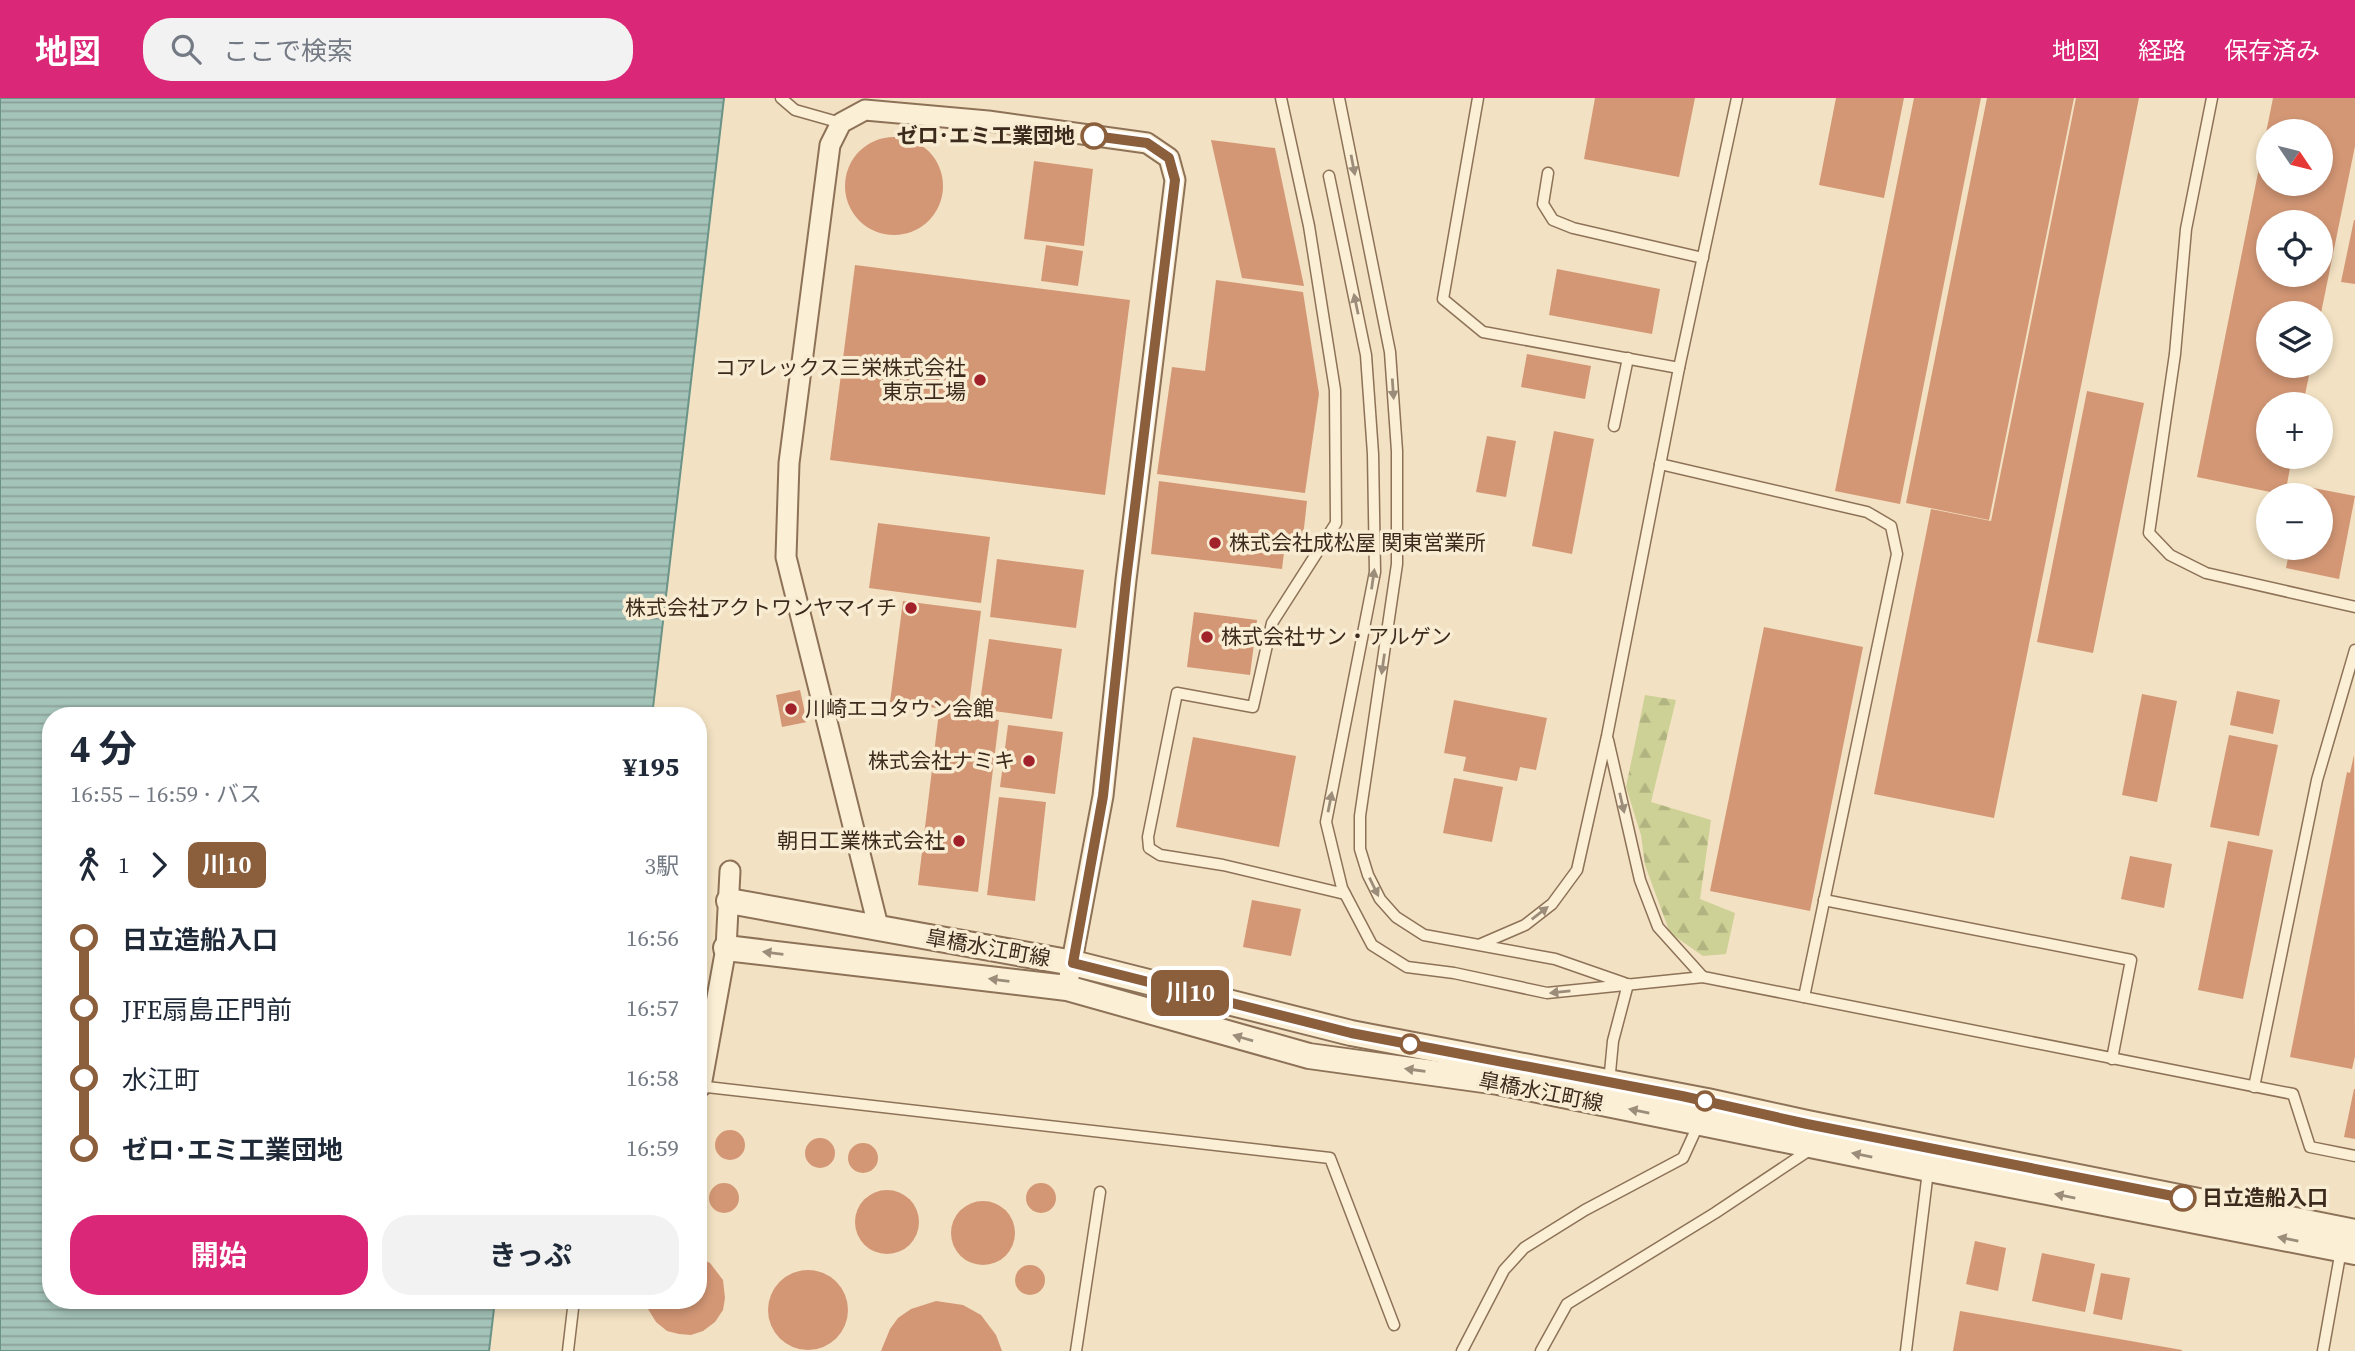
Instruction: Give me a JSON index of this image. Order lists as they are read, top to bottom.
{
  "streets": {
    "street": ["皐橋水江町線"]
  },
  "places": [
    "ゼロ･エミ工業団地",
    "コアレックス三栄株式会社 東京工場",
    "株式会社成松屋 関東営業所",
    "株式会社アクトワンヤマイチ",
    "株式会社サン・アルゲン",
    "川崎エコタウン会館",
    "株式会社ナミキ",
    "朝日工業株式会社",
    "日立造船入口"
  ],
  "lines": ["bus line 川10"],
  "north": "bottom right",
  "page": {
    "header": "地図",
    "search": "ここで検索",
    "nav": ["地図", "経路", "保存済み"],
    "on_map": "川10",
    "map_buttons": ["+", "−"],
    "heading": ["4 分", "16:55 – 16:59 · バス", "¥195"],
    "legs": ["1", "川10", "3駅"],
    "list": [
      {
        "name": "日立造船入口",
        "value": "16:56"
      },
      {
        "name": "JFE扇島正門前",
        "value": "16:57"
      },
      {
        "name": "水江町",
        "value": "16:58"
      },
      {
        "name": "ゼロ･エミ工業団地",
        "value": "16:59"
      }
    ],
    "buttons": ["開始", "きっぷ"]
  }
}
